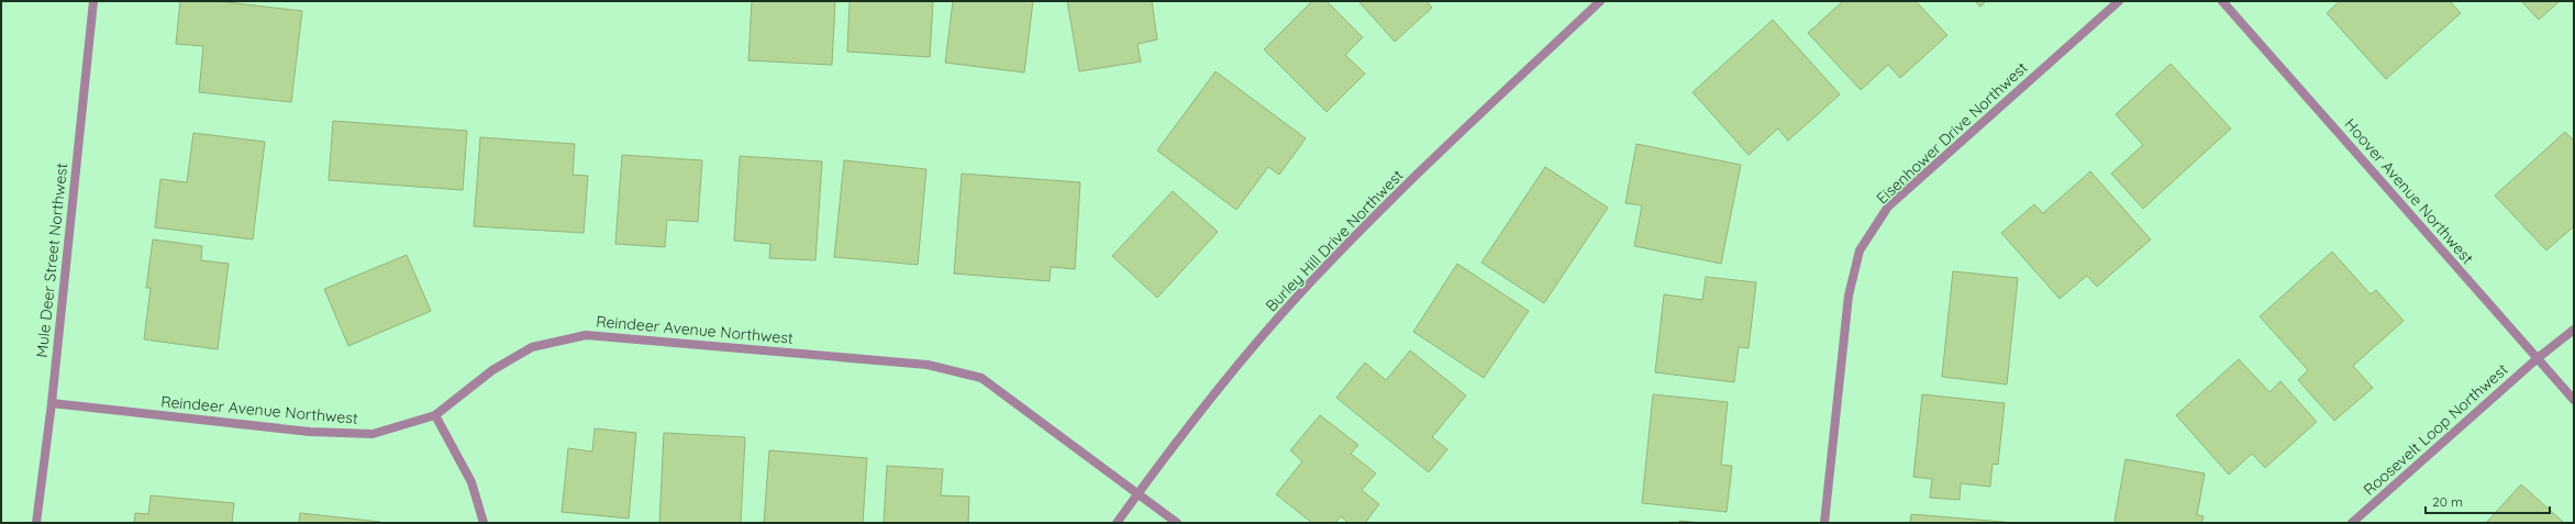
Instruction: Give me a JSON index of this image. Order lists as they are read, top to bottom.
{
  "streets": {
    "street": [
      "Eisenhower Drive Northwest",
      "Hoover Avenue Northwest",
      "Burley Hill Drive Northwest",
      "Mule Deer Street Northwest",
      "Reindeer Avenue Northwest",
      "Roosevelt Loop Northwest"
    ]
  },
  "crossings": [
    ["Hoover Avenue Northwest", "Roosevelt Loop Northwest"],
    ["Burley Hill Drive Northwest", "Reindeer Avenue Northwest"],
    ["Mule Deer Street Northwest", "Reindeer Avenue Northwest"]
  ],
  "scale_bar": "20 m"
}
